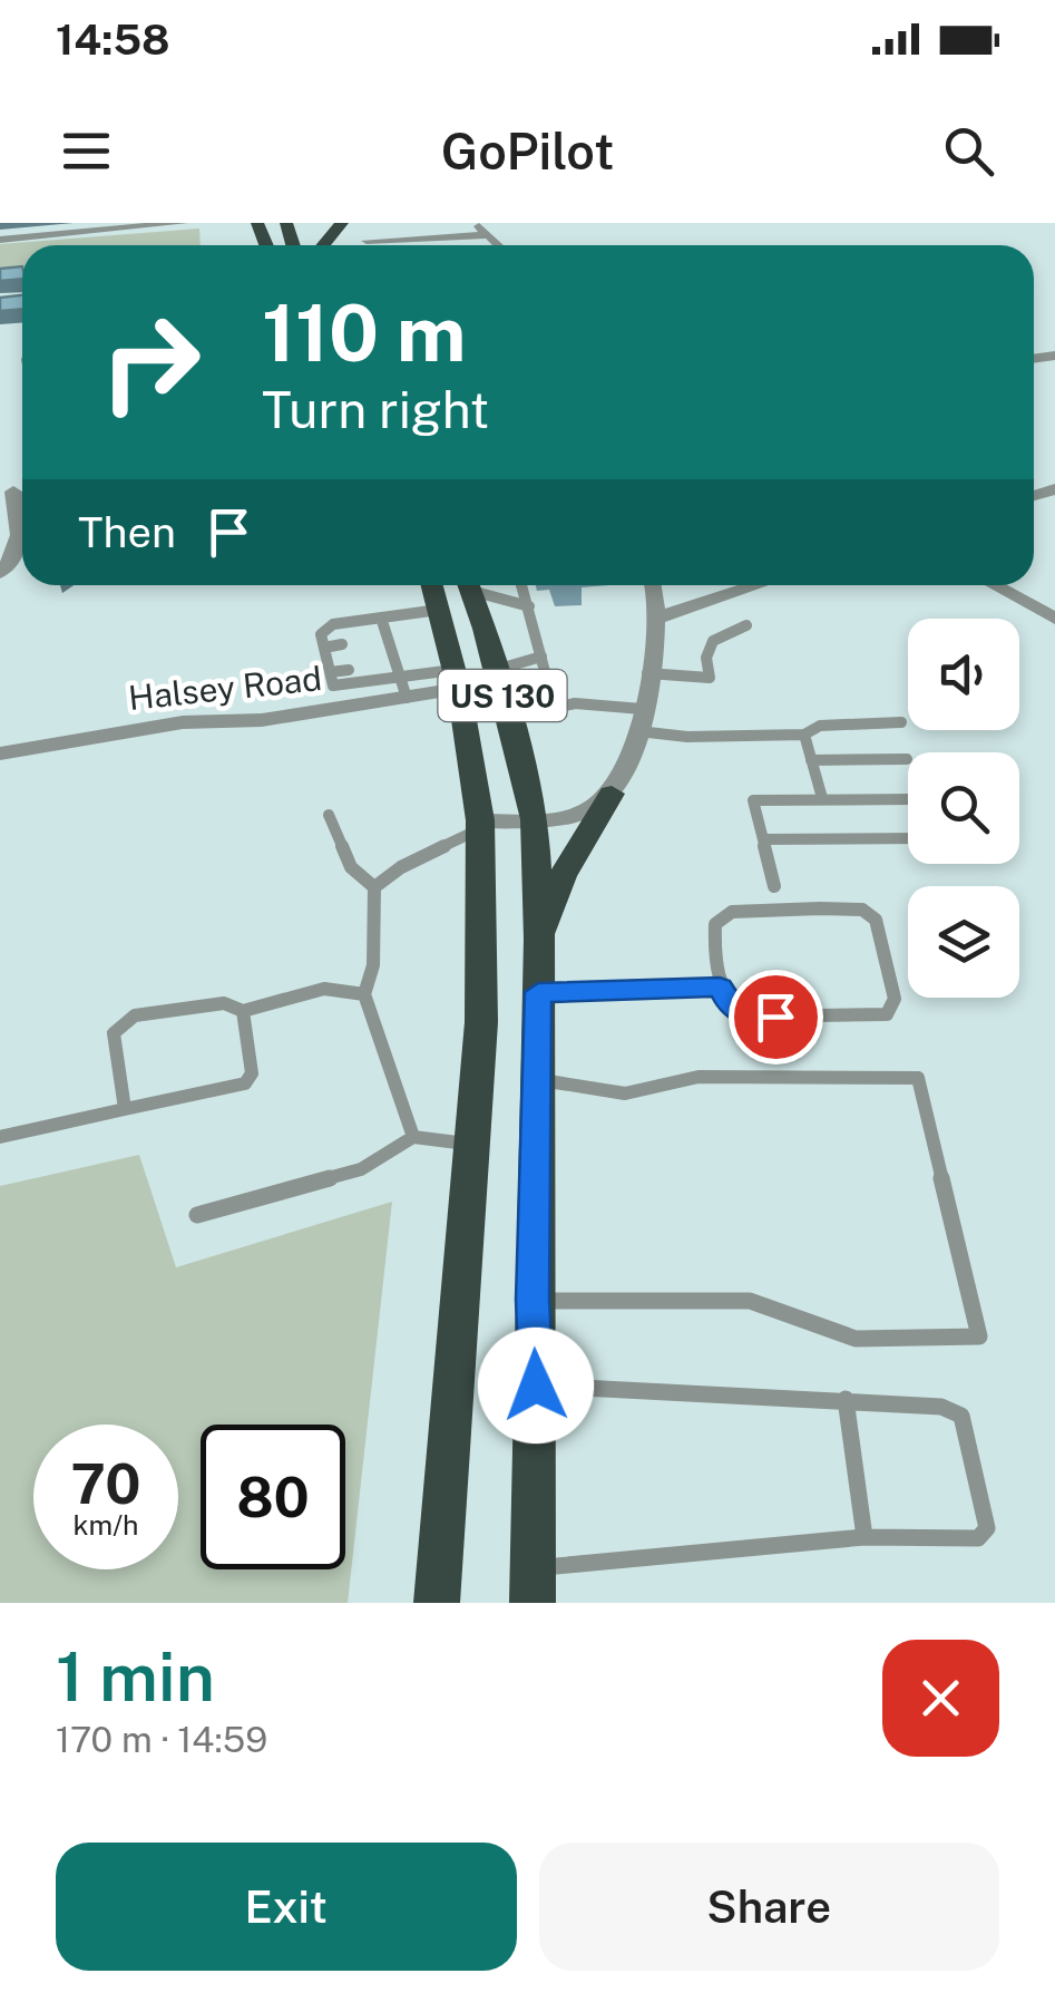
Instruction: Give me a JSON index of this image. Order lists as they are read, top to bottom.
{
  "streets": {
    "highway": ["US 130"],
    "street": ["Halsey Road"]
  },
  "crossings": [
    ["Halsey Road", "US 130"]
  ],
  "page": {
    "status": "14:58",
    "header": "GoPilot",
    "turn": ["110 m", "Turn right"],
    "then": "Then",
    "speed": "70 km/h",
    "limit": "80",
    "heading": ["1 min", "170 m · 14:59"],
    "buttons": ["Exit", "Share"]
  }
}
